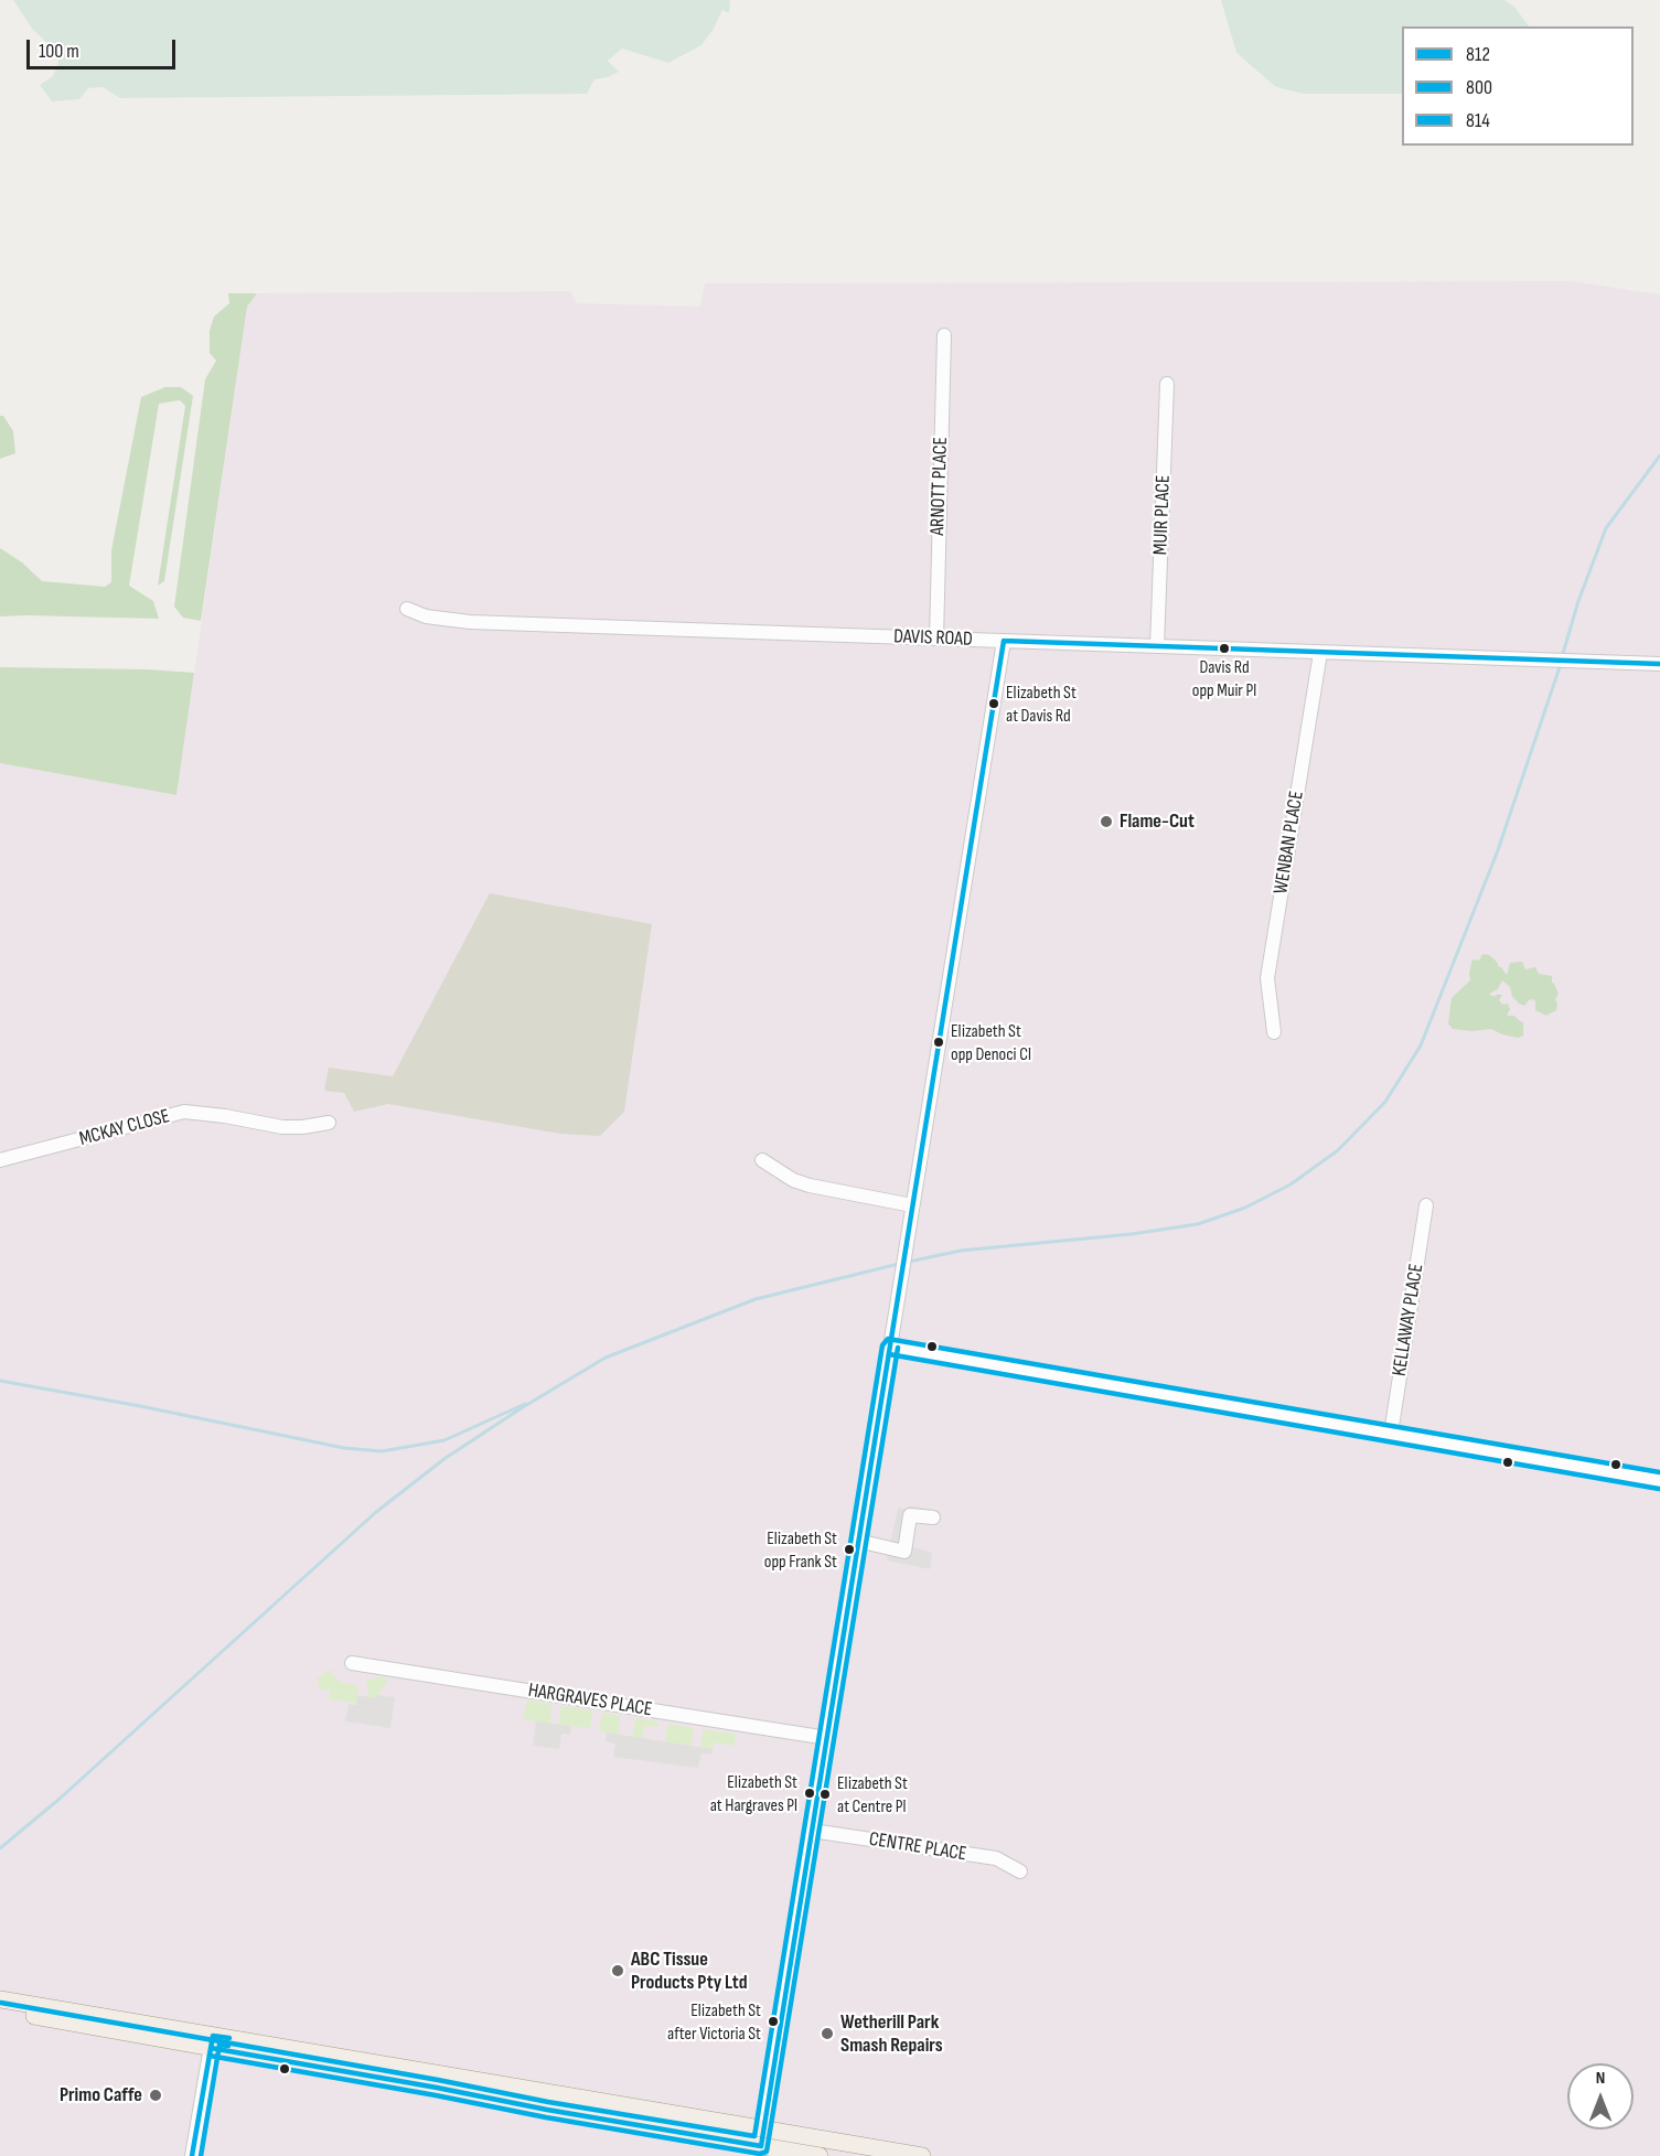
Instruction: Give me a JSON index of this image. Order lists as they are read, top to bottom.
{
  "streets": {
    "street": [
      "ARNOTT PLACE",
      "MUIR PLACE",
      "DAVIS ROAD",
      "WENBAN PLACE",
      "MCKAY CLOSE",
      "KELLAWAY PLACE",
      "HARGRAVES PLACE",
      "CENTRE PLACE"
    ]
  },
  "crossings": [
    ["ARNOTT PLACE", "DAVIS ROAD"],
    ["MUIR PLACE", "DAVIS ROAD"],
    ["DAVIS ROAD", "WENBAN PLACE"]
  ],
  "places": [
    "Davis Rd opp Muir Pl",
    "Elizabeth St at Davis Rd",
    "Flame-Cut",
    "Elizabeth St opp Denoci Cl",
    "Elizabeth St opp Frank St",
    "Elizabeth St at Hargraves Pl",
    "Elizabeth St at Centre Pl",
    "ABC Tissue Products Pty Ltd",
    "Elizabeth St after Victoria St",
    "Wetherill Park Smash Repairs",
    "Primo Caffe"
  ],
  "lines": ["transit line 812", "transit line 814", "transit line 800"],
  "legend": ["812", "800", "814"],
  "scale_bar": "100 m",
  "north": "top"
}
